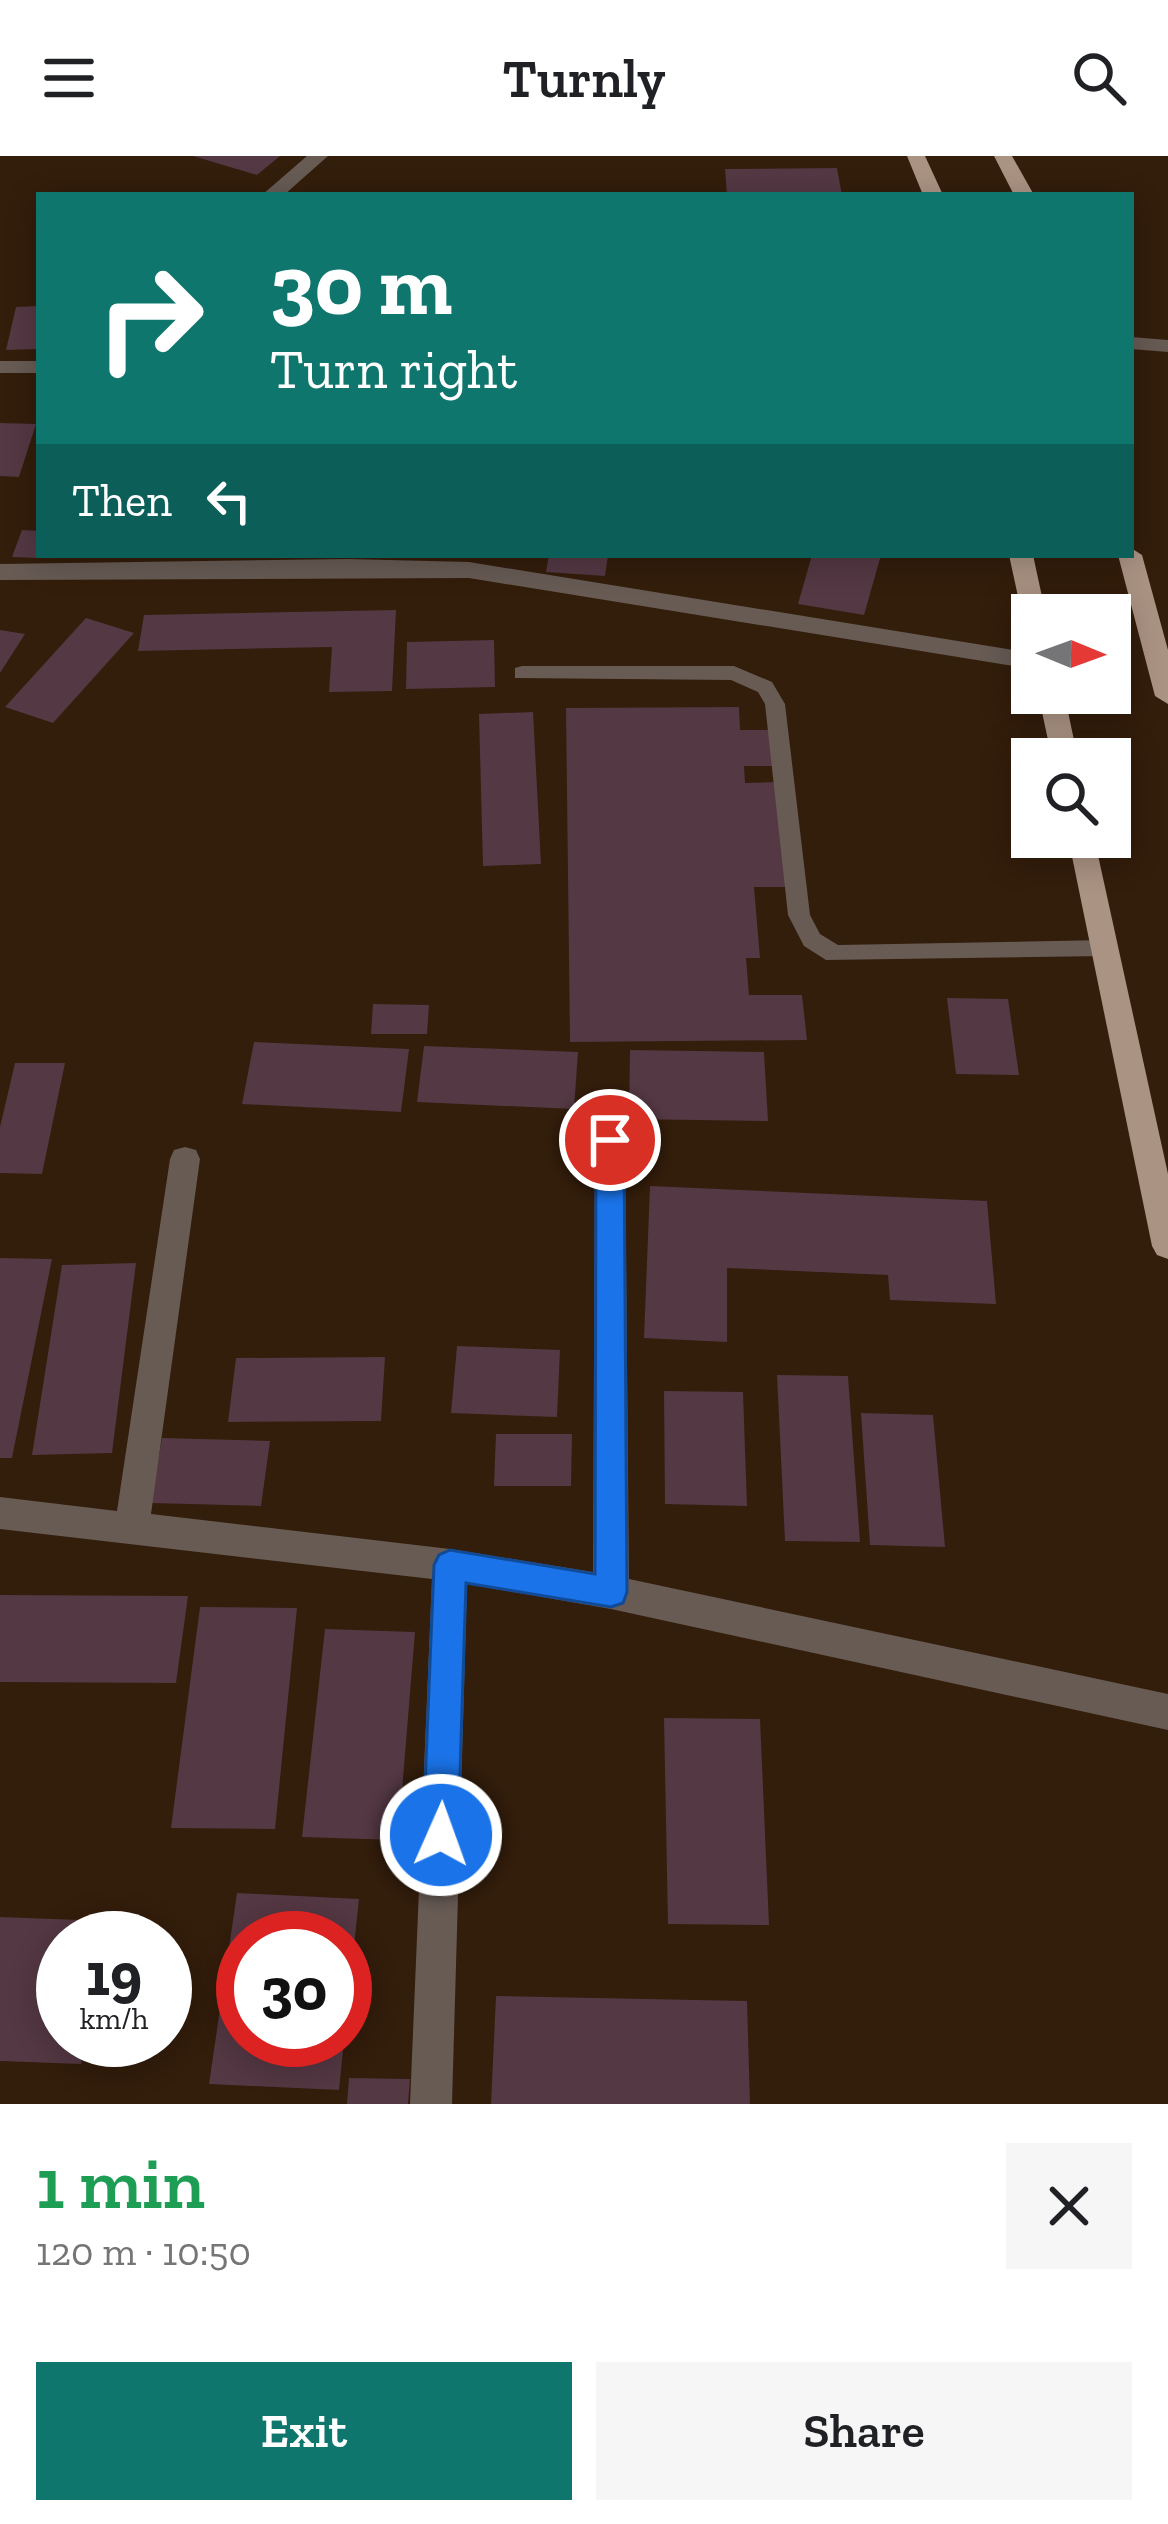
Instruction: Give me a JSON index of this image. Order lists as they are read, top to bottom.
{
  "north": "right",
  "page": {
    "header": "Turnly",
    "turn": ["30 m", "Turn right"],
    "then": "Then",
    "speed": "19 km/h",
    "limit": "30",
    "heading": ["1 min", "120 m · 10:50"],
    "buttons": ["Exit", "Share"]
  }
}
